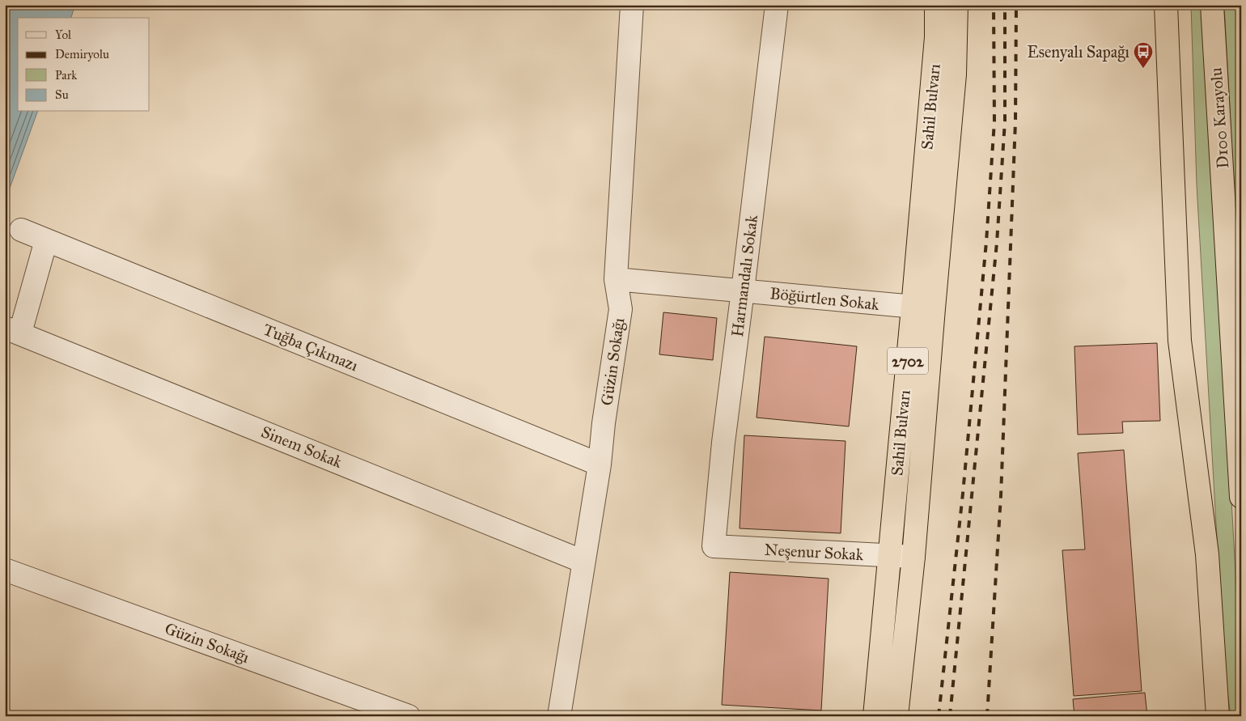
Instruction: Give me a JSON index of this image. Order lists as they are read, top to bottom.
{
  "streets": {
    "highway": ["Sahil Bulvarı", "D100 Karayolu", "2702"],
    "street": [
      "Harmandalı Sokak",
      "Böğürtlen Sokak",
      "Tuğba Çıkmazı",
      "Güzin Sokağı",
      "Sinem Sokak",
      "Neşenur Sokak"
    ]
  },
  "crossings": [
    ["Sahil Bulvarı", "Böğürtlen Sokak"],
    ["Sahil Bulvarı", "Neşenur Sokak"],
    ["Harmandalı Sokak", "Böğürtlen Sokak"],
    ["Harmandalı Sokak", "Neşenur Sokak"],
    ["Böğürtlen Sokak", "Güzin Sokağı"],
    ["Tuğba Çıkmazı", "Güzin Sokağı"],
    ["Güzin Sokağı", "Sinem Sokak"]
  ],
  "places": {
    "bus stop": ["Esenyalı Sapağı"]
  },
  "legend": [
    "Yol",
    "Demiryolu",
    "Park",
    "Su"
  ]
}
